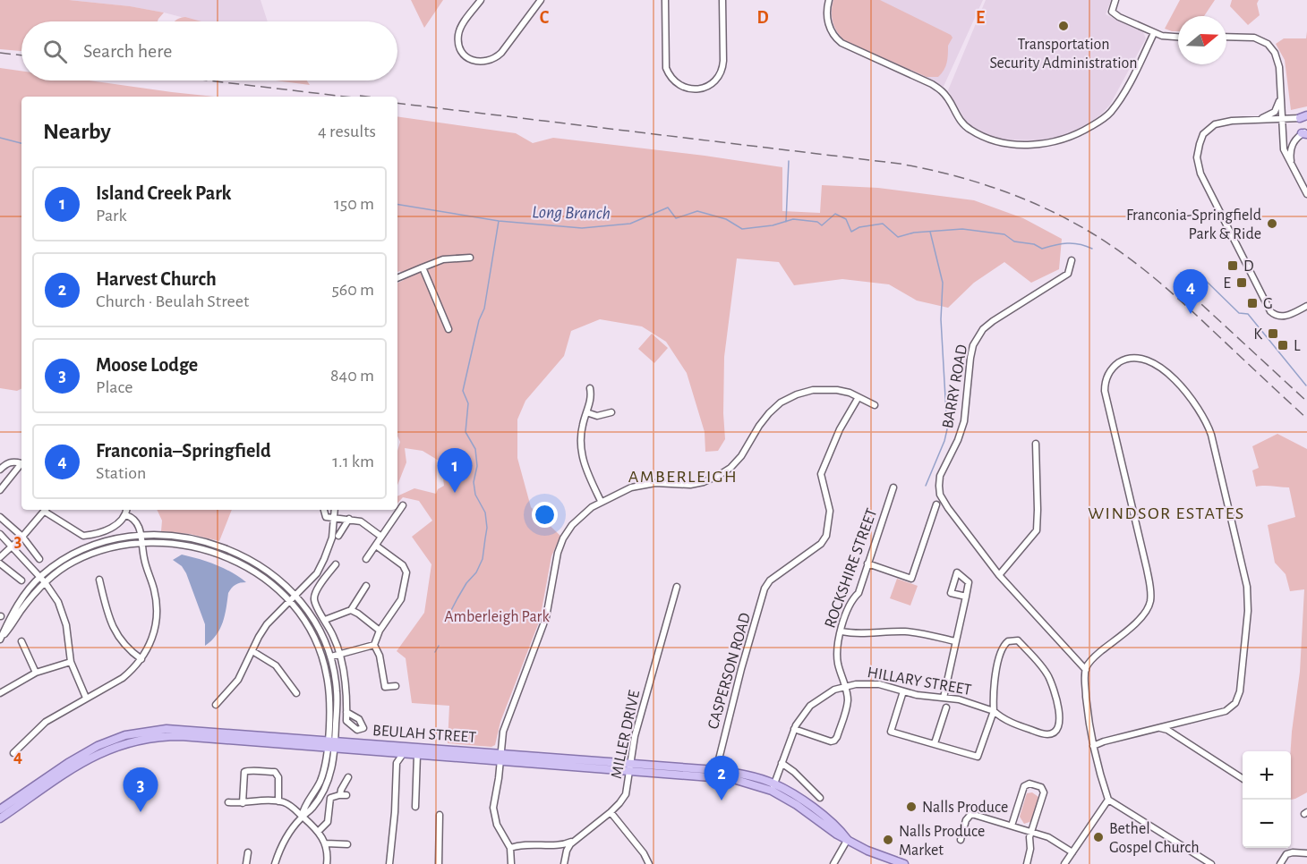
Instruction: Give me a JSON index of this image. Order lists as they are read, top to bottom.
{
  "streets": {
    "main road": ["BEULAH STREET"],
    "street": [
      "BARRY ROAD",
      "ROCKSHIRE STREET",
      "CASPERSON ROAD",
      "HILLARY STREET",
      "MILLER DRIVE"
    ]
  },
  "crossings": [
    ["ROCKSHIRE STREET", "HILLARY STREET"],
    ["CASPERSON ROAD", "BEULAH STREET"],
    ["HILLARY STREET", "BEULAH STREET"],
    ["BEULAH STREET", "MILLER DRIVE"]
  ],
  "districts": ["AMBERLEIGH", "WINDSOR ESTATES"],
  "water": ["Long Branch"],
  "parks": ["Amberleigh Park"],
  "places": {
    "other": [
      "Transportation Security Administration",
      "Franconia-Springfield Park & Ride",
      "Nalls Produce",
      "Bethel Gospel Church",
      "Nalls Produce Market"
    ],
    "transit": [
      "D",
      "E",
      "G",
      "K",
      "L"
    ]
  },
  "north": "right",
  "page": {
    "search": "Search here",
    "heading": ["Nearby", "4 results"],
    "list": [
      {
        "mark": "1",
        "name": "Island Creek Park",
        "note": "Park",
        "value": "150 m"
      },
      {
        "mark": "2",
        "name": "Harvest Church",
        "note": "Church · Beulah Street",
        "value": "560 m"
      },
      {
        "mark": "3",
        "name": "Moose Lodge",
        "note": "Place",
        "value": "840 m"
      },
      {
        "mark": "4",
        "name": "Franconia–Springfield",
        "note": "Station",
        "value": "1.1 km"
      }
    ],
    "pins": [
      "4",
      "1",
      "2",
      "3"
    ],
    "map_buttons": ["+", "−"]
  },
  "grid": {
    "columns": ["C", "D", "E"],
    "rows": ["3", "4"]
  }
}
